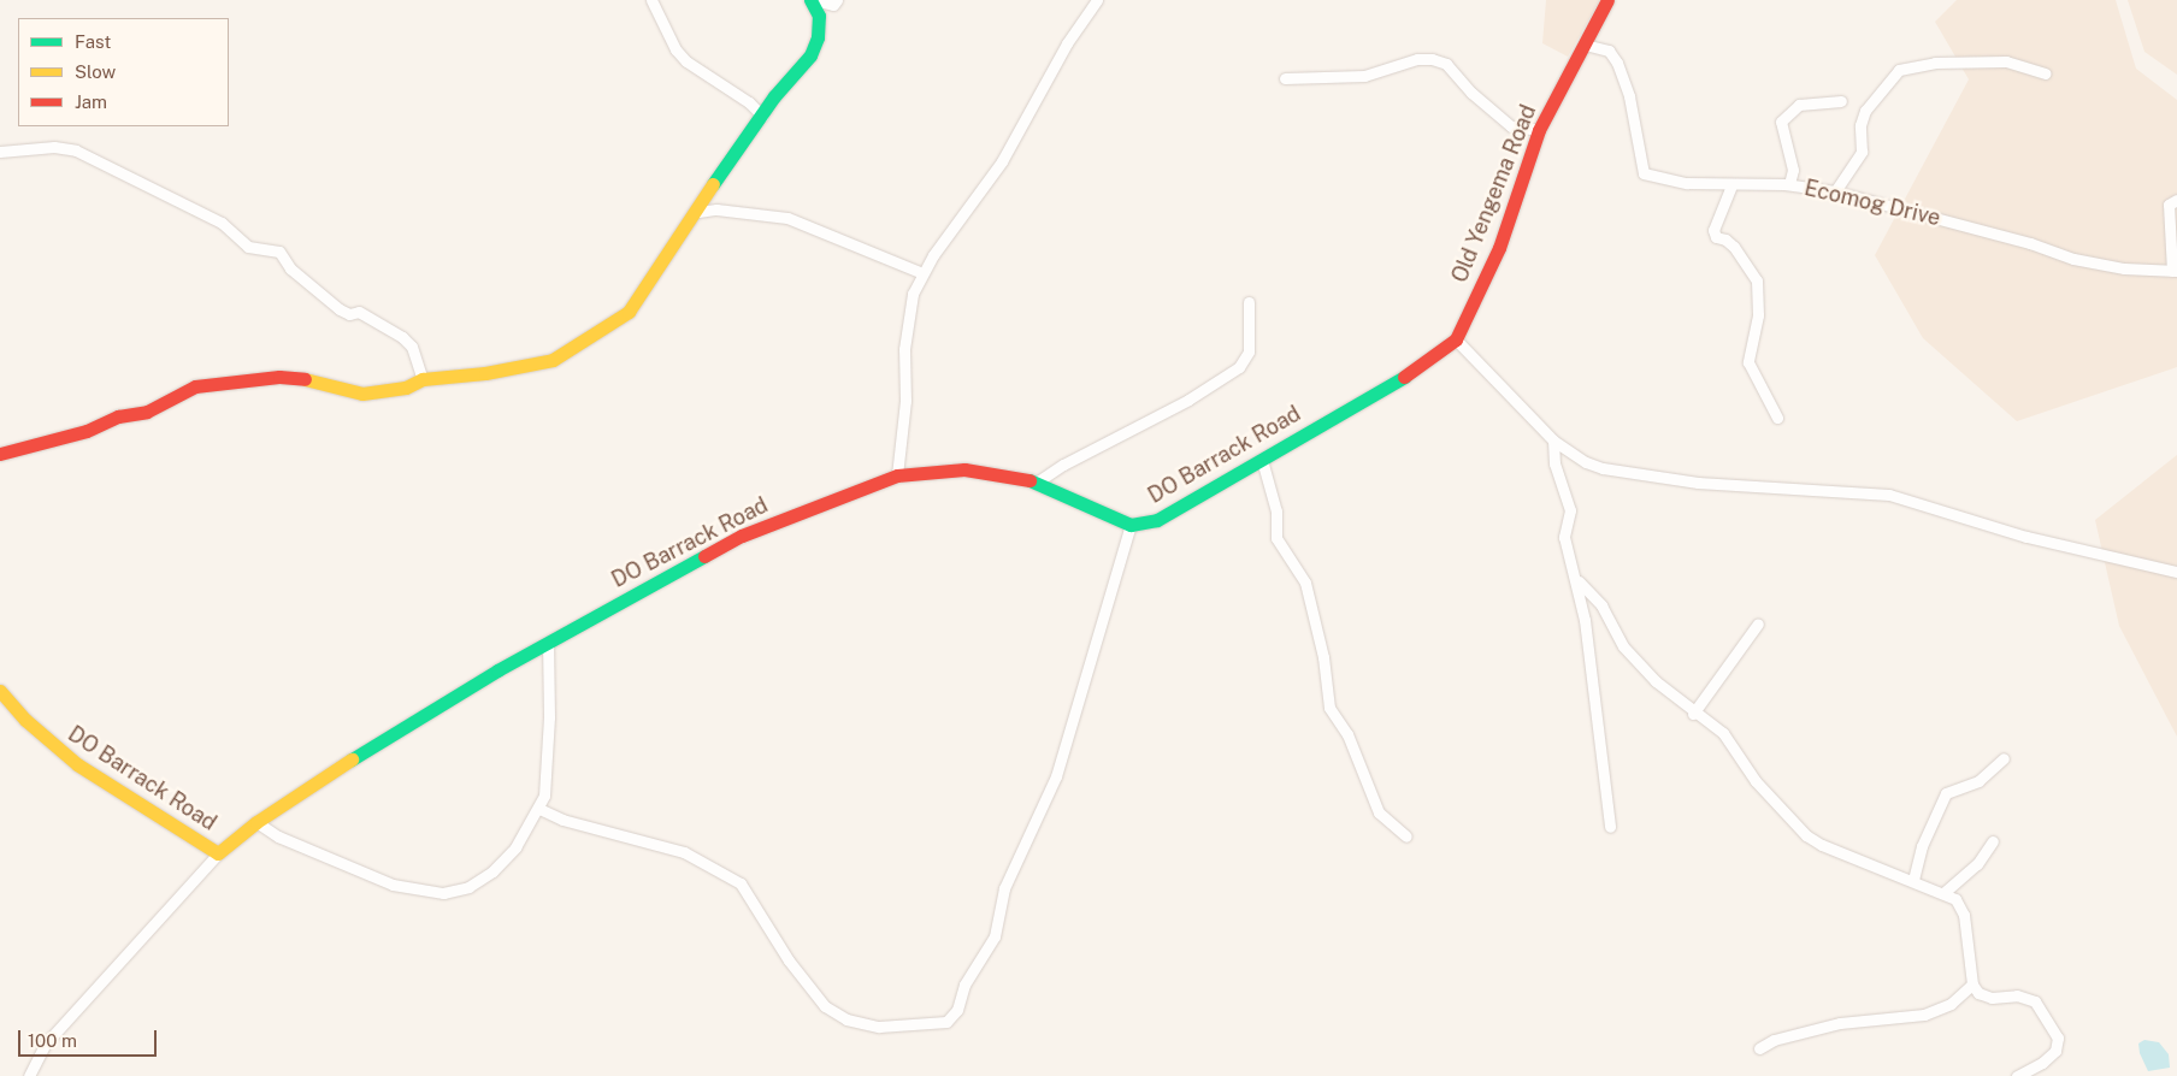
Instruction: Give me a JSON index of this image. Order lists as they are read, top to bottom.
{
  "streets": {
    "street": ["Old Yengema Road", "Ecomog Drive", "DO Barrack Road"]
  },
  "crossings": [
    ["Old Yengema Road", "Ecomog Drive"],
    ["Old Yengema Road", "DO Barrack Road"]
  ],
  "legend": ["Fast", "Slow", "Jam"],
  "scale_bar": "100 m"
}
